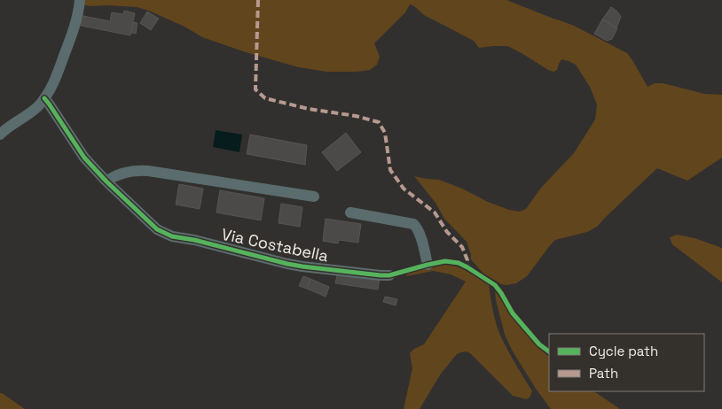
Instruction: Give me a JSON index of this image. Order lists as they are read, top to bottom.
{
  "streets": {
    "street": ["Via Costabella"]
  },
  "legend": ["Cycle path", "Path"]
}
